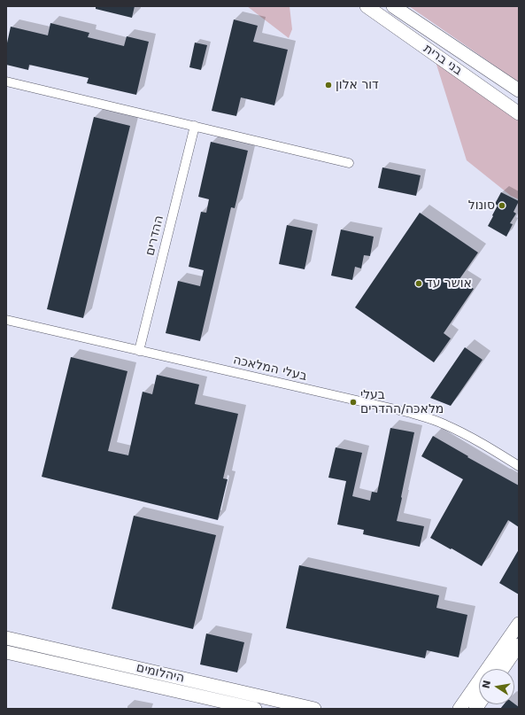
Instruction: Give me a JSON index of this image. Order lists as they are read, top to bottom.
{
  "streets": {
    "street": [
      "בני ברית",
      "ההדרים",
      "בעלי המלאכה",
      "היהלומים"
    ]
  },
  "crossings": [
    ["ההדרים", "בעלי המלאכה"]
  ],
  "places": [
    "דור אלון",
    "סונול",
    "אושר עד",
    "בעלי מלאכה/ההדרים"
  ],
  "north": "left"
}
